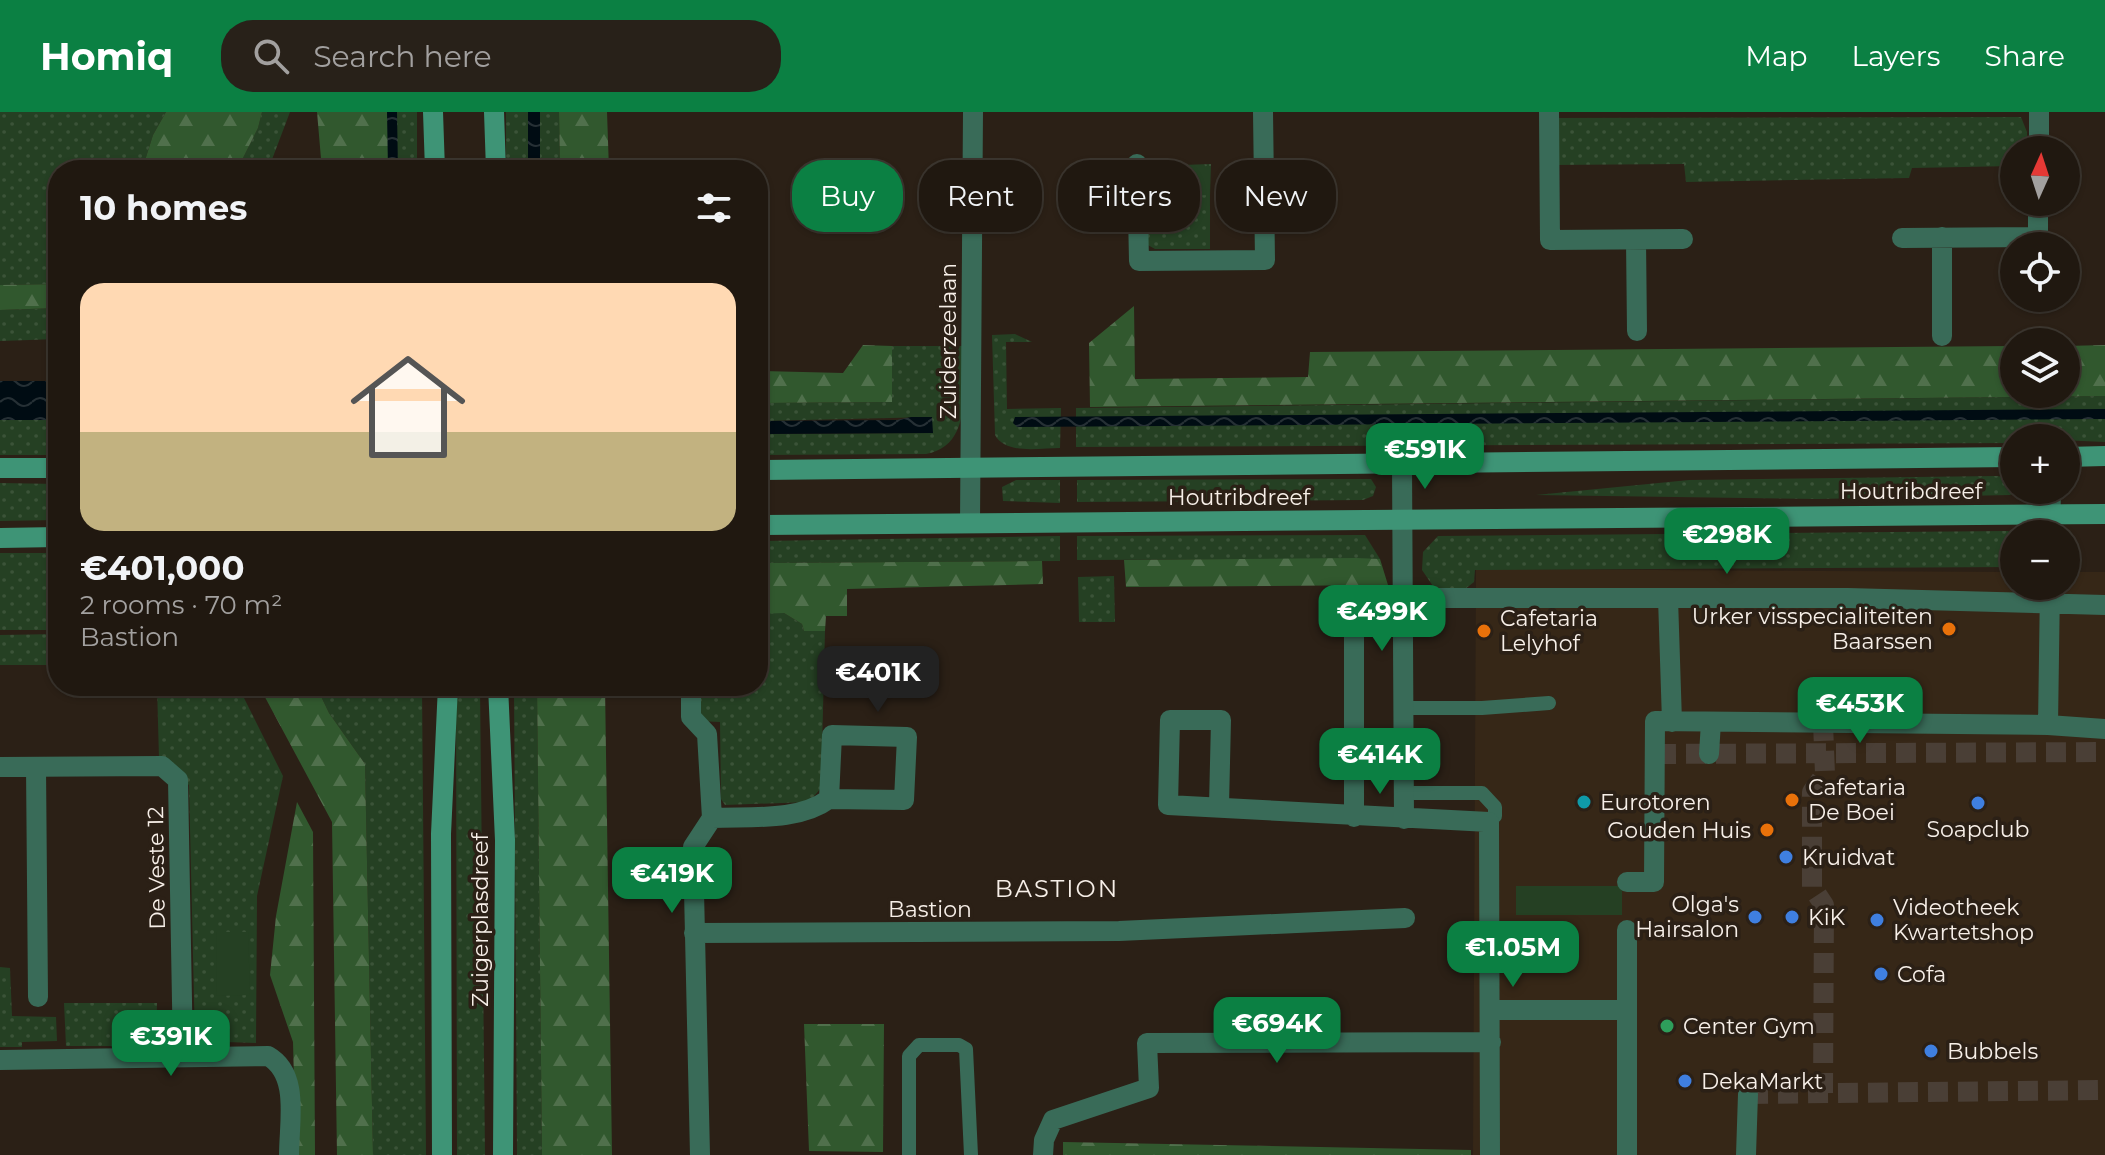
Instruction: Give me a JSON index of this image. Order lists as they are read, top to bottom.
{
  "streets": {
    "main road": ["Houtribdreef", "Zuigerplasdreef"],
    "street": ["Zuiderzeelaan", "De Veste 12", "Bastion"]
  },
  "crossings": [
    ["Zuiderzeelaan", "Houtribdreef"]
  ],
  "districts": ["BASTION"],
  "places": [
    "Urker visspecialiteiten Baarssen",
    "Cafetaria Lelyhof",
    "Cafetaria De Boei",
    "Eurotoren",
    "Soapclub",
    "Gouden Huis",
    "Kruidvat",
    "Olga's Hairsalon",
    "KiK",
    "Videotheek Kwartetshop",
    "Cofa",
    "Center Gym",
    "Bubbels",
    "DekaMarkt"
  ],
  "north": "top",
  "page": {
    "header": "Homiq",
    "search": "Search here",
    "nav": ["Map", "Layers", "Share"],
    "map_buttons": ["+", "−"],
    "chip": [
      "Buy",
      "Rent",
      "Filters",
      "New"
    ],
    "heading": "10 homes",
    "list": [
      {
        "name": "€401,000",
        "note": "2 rooms · 70 m² · Bastion"
      }
    ],
    "price": [
      "€591K",
      "€298K",
      "€499K",
      "€401K",
      "€453K",
      "€414K",
      "€419K",
      "€1.05M",
      "€694K",
      "€391K"
    ]
  }
}
